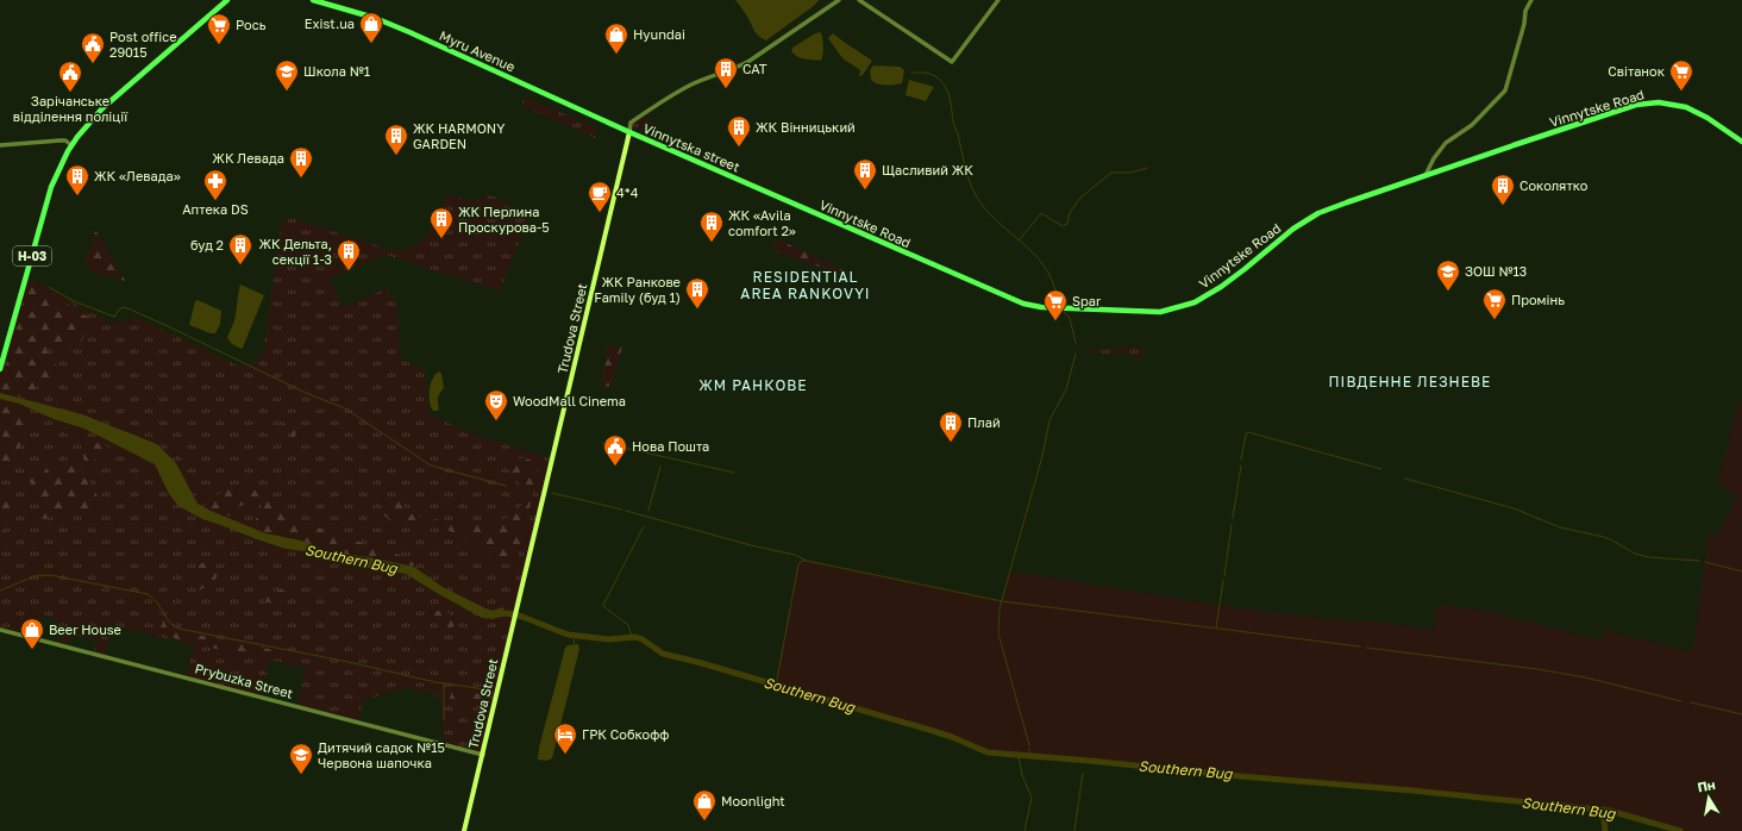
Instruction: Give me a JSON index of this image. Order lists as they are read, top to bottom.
{
  "streets": {
    "main road": [
      "Myru Avenue",
      "Vinnytske Road",
      "Vinnytska street",
      "Н-03",
      "Trudova Street"
    ],
    "street": ["Prybuzka Street"]
  },
  "crossings": [
    ["Myru Avenue", "Vinnytska street"],
    ["Myru Avenue", "Trudova Street"],
    ["Vinnytske Road", "Vinnytska street"],
    ["Vinnytska street", "Trudova Street"],
    ["Trudova Street", "Prybuzka Street"]
  ],
  "districts": ["RESIDENTIAL AREA RANKOVYI", "ПІВДЕННЕ ЛЕЗНЕВЕ", "ЖМ РАНКОВЕ"],
  "water": ["Southern Bug"],
  "places": {
    "shop": [
      "Exist.ua",
      "Hyundai",
      "Beer House",
      "Moonlight"
    ],
    "supermarket": [
      "Рось",
      "Світанок",
      "Промінь",
      "Spar"
    ],
    "public building": ["Post office 29015", "Зарічанське відділення поліції", "Нова Пошта"],
    "building": [
      "САТ",
      "ЖК Вінницький",
      "ЖК HARMONY GARDEN",
      "ЖК Левада",
      "Щасливий ЖК",
      "ЖК «Левада»",
      "Соколятко",
      "ЖК Перлина Проскурова-5",
      "ЖК «Avila comfort 2»",
      "буд 2",
      "ЖК Дельта, секції 1-3",
      "ЖК Ранкове Family (буд 1)",
      "Плай"
    ],
    "school or university": ["Школа №1", "ЗОШ №13", "Дитячий садок №15 Червона шапочка"],
    "pharmacy": ["Аптека DS"],
    "cafe": ["4*4"],
    "theatre": ["WoodMall Cinema"],
    "hotel": ["ГРК Собкофф"]
  },
  "north": "top"
}
